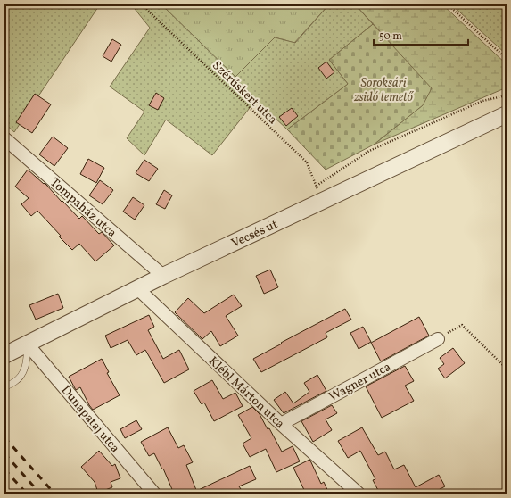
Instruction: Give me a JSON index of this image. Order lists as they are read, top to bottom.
{
  "streets": {
    "street": [
      "Tompaház utca",
      "Vecsés út",
      "Wagner utca",
      "Klébl Márton utca",
      "Dunapataj utca"
    ],
    "path": ["Szérűskert utca"]
  },
  "crossings": [
    ["Szérűskert utca", "Vecsés út"],
    ["Tompaház utca", "Vecsés út"],
    ["Vecsés út", "Klébl Márton utca"],
    ["Vecsés út", "Dunapataj utca"],
    ["Wagner utca", "Klébl Márton utca"]
  ],
  "parks": ["Soroksári zsidó temető"],
  "scale_bar": "50 m"
}
